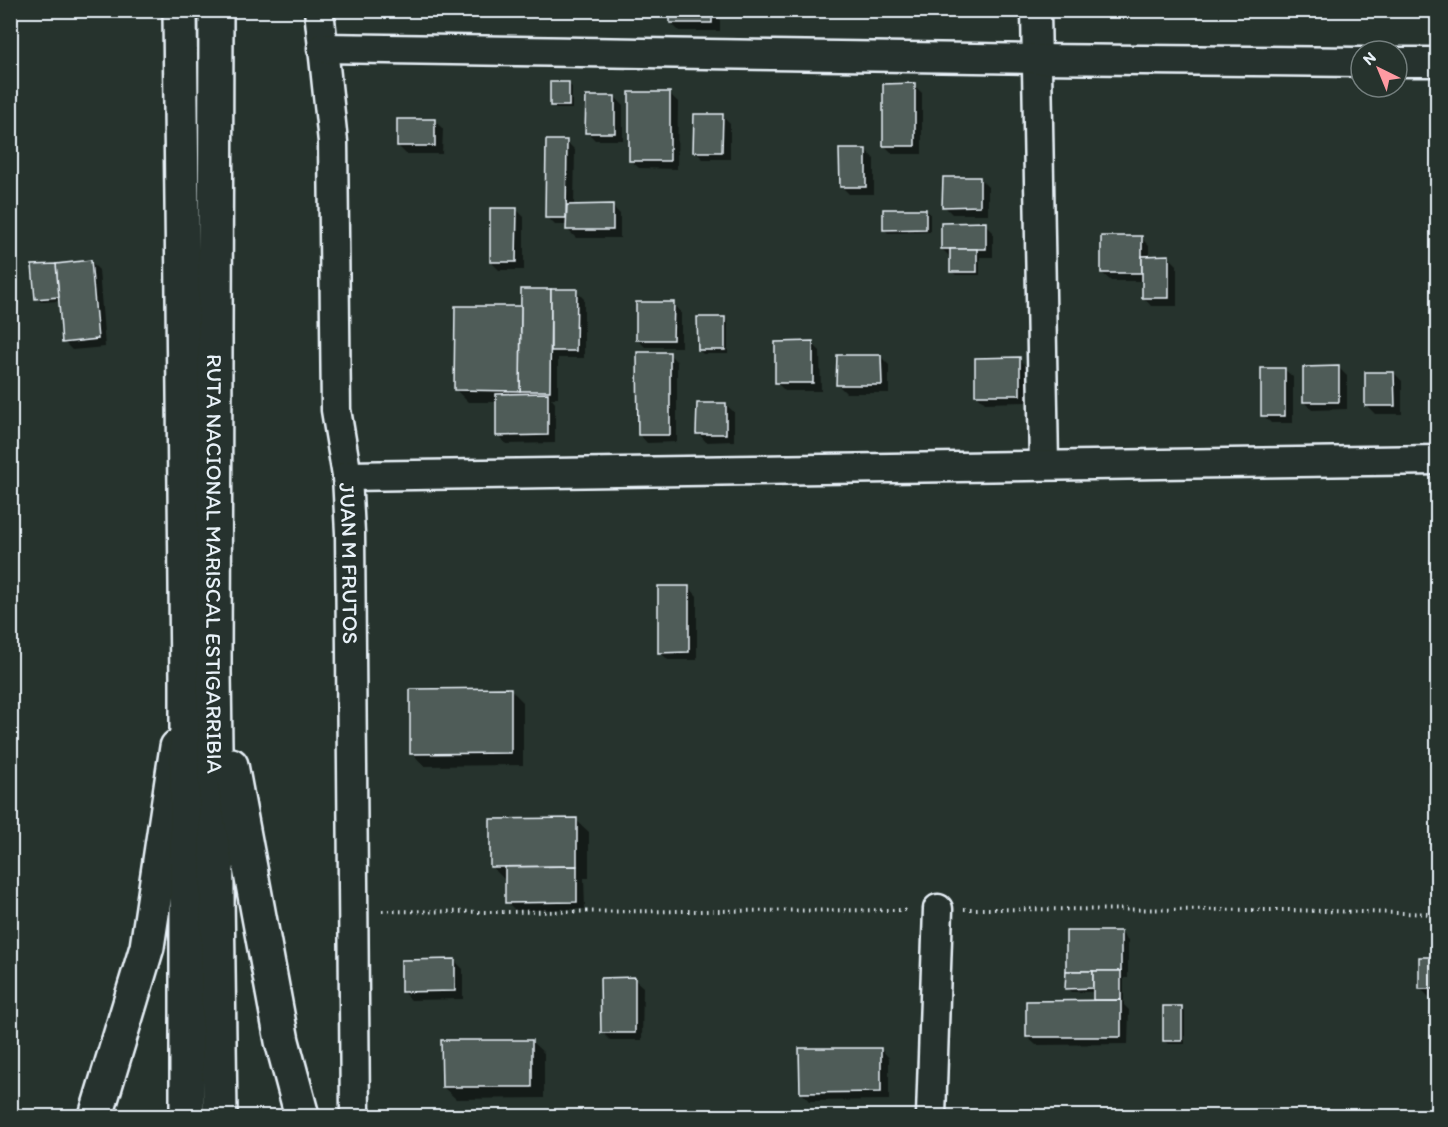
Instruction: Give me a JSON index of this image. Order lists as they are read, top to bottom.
{
  "streets": {
    "main road": ["RUTA NACIONAL MARISCAL ESTIGARRIBIA"],
    "street": ["JUAN M FRUTOS"]
  },
  "north": "top left"
}
